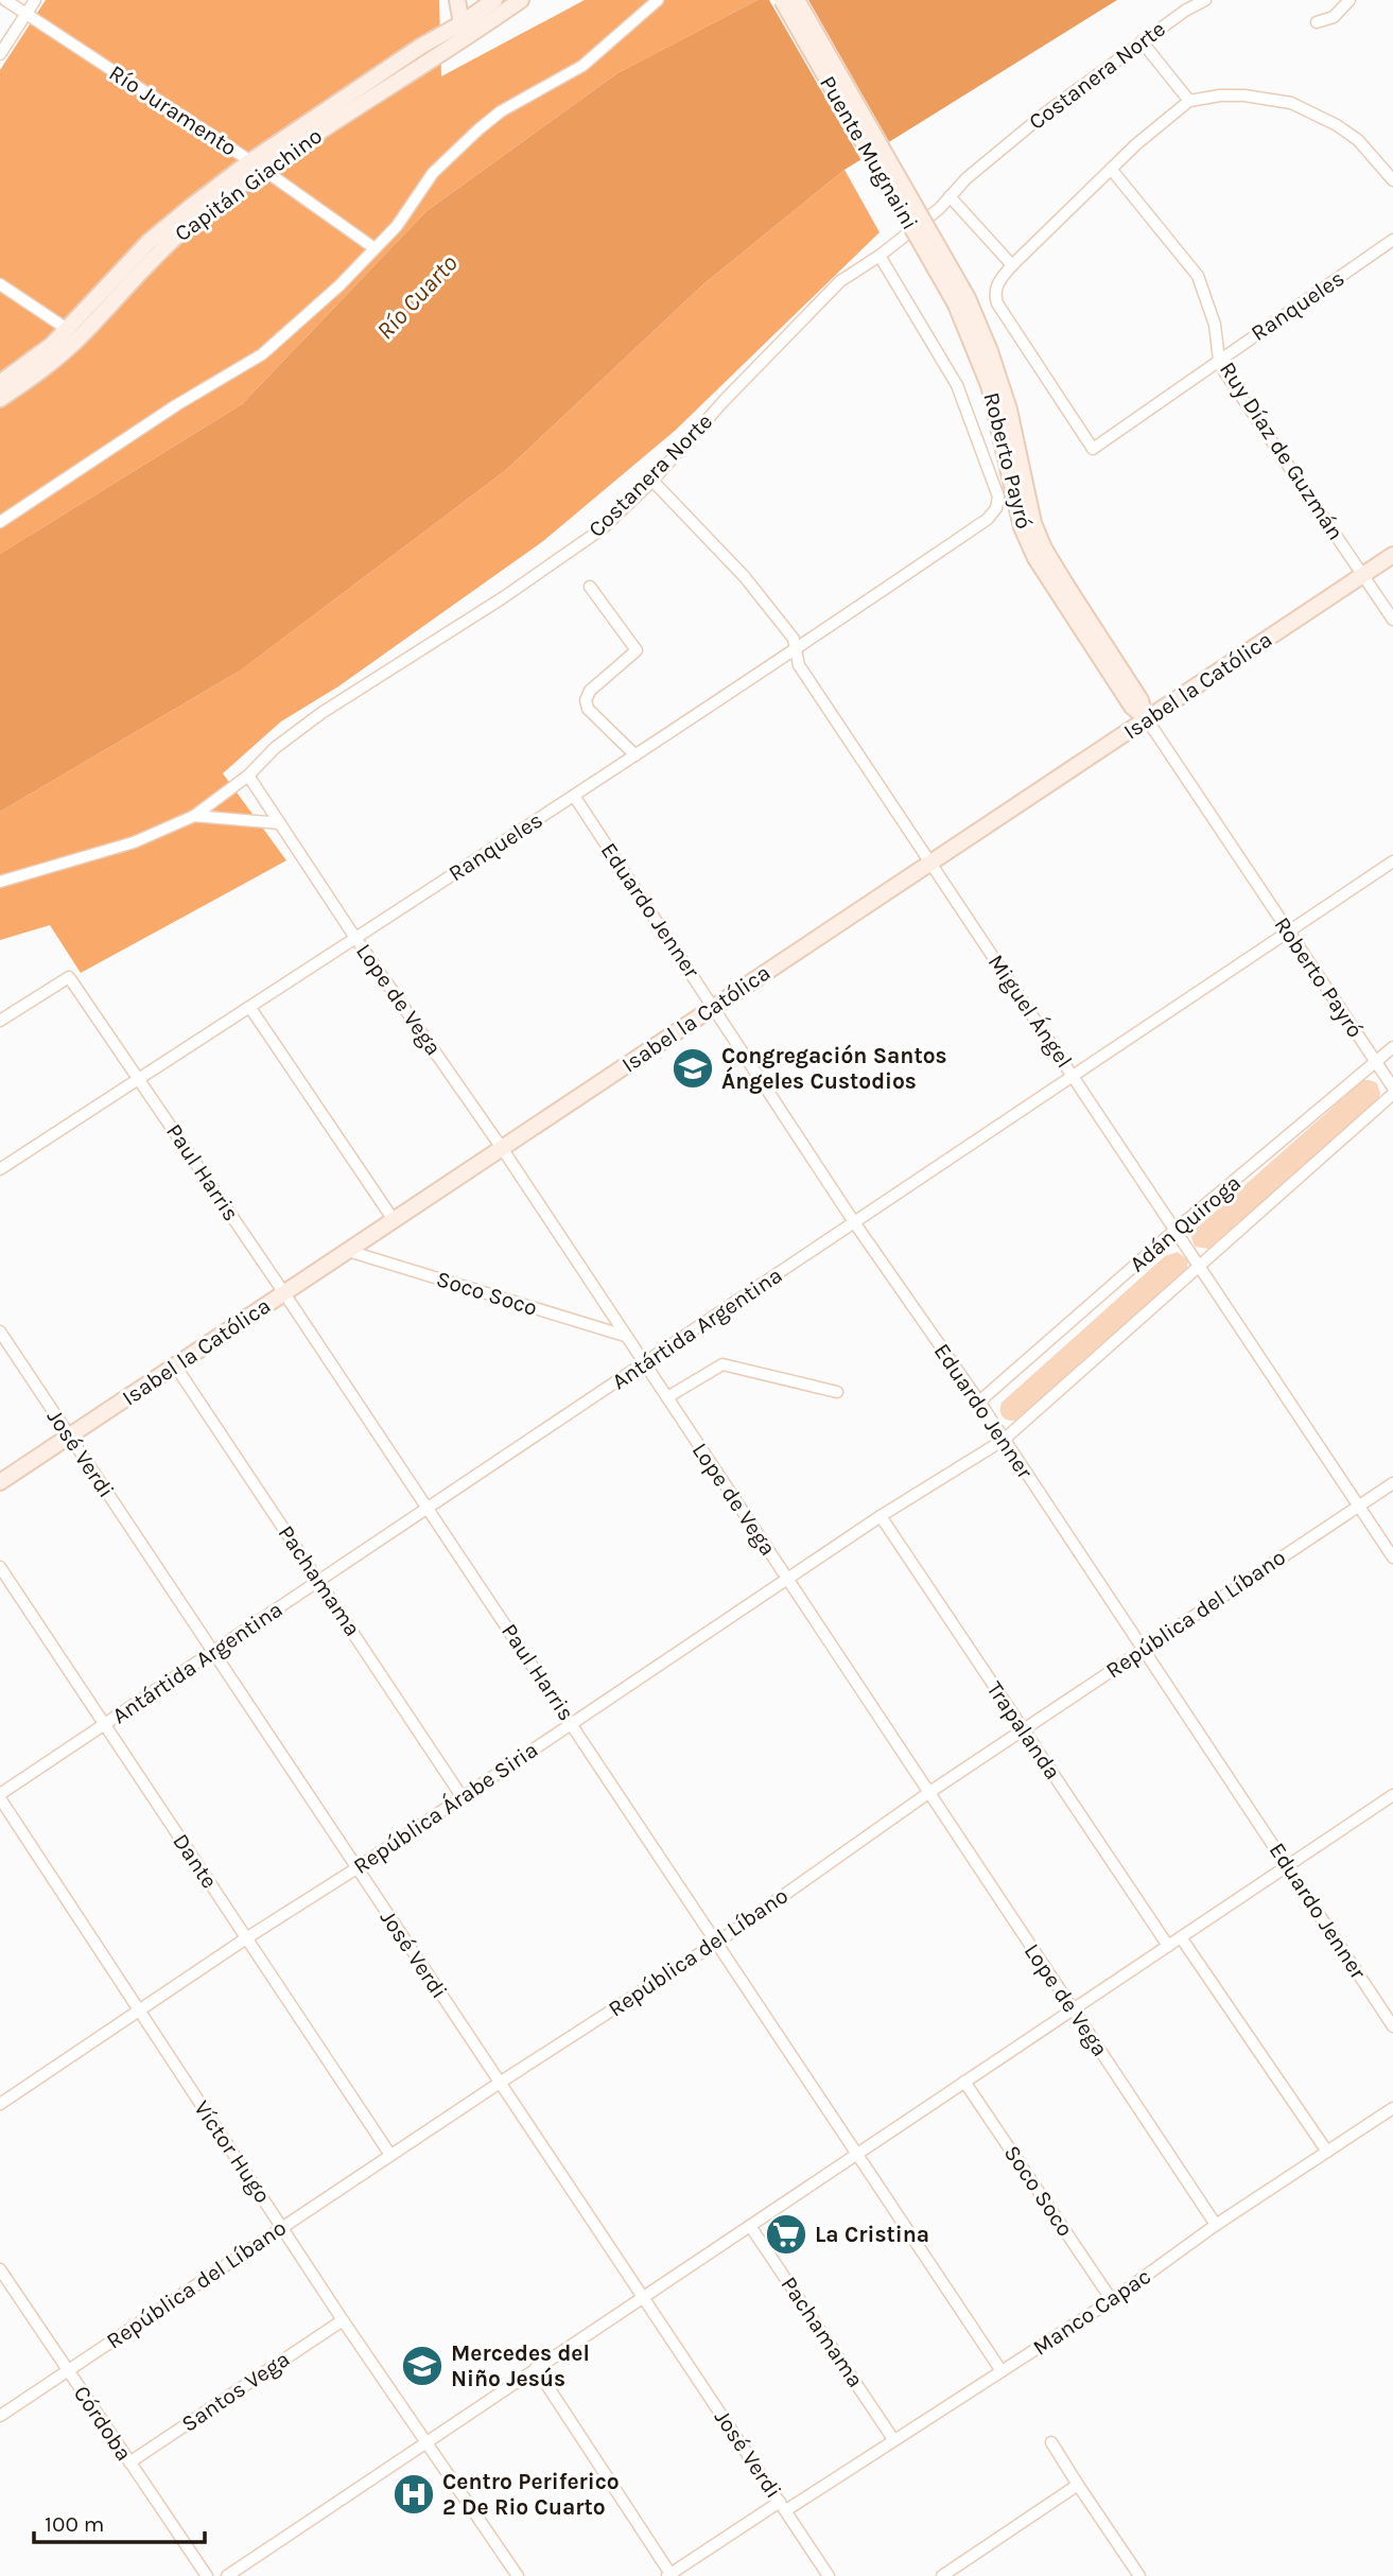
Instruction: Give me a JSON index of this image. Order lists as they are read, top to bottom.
{
  "streets": {
    "main road": [
      "Puente Mugnaini",
      "Capitán Giachino",
      "Roberto Payró",
      "Isabel la Católica"
    ],
    "street": [
      "Costanera Norte",
      "Río Juramento",
      "Ranqueles",
      "Ruy Díaz de Guzmán",
      "Eduardo Jenner",
      "Lope de Vega",
      "Miguel Ángel",
      "Paul Harris",
      "Adán Quiroga",
      "Soco Soco",
      "Antártida Argentina",
      "José Verdi",
      "Pachamama",
      "República del Líbano",
      "Trapalanda",
      "República Árabe Siria",
      "Dante",
      "Víctor Hugo",
      "Manco Capac",
      "Santos Vega",
      "Córdoba"
    ]
  },
  "crossings": [
    ["Costanera Norte", "Ranqueles"],
    ["Costanera Norte", "Lope de Vega"],
    ["Costanera Norte", "Miguel Ángel"],
    ["Río Juramento", "Capitán Giachino"],
    ["Puente Mugnaini", "Roberto Payró"],
    ["Ranqueles", "Ruy Díaz de Guzmán"],
    ["Ranqueles", "Eduardo Jenner"],
    ["Ranqueles", "Lope de Vega"],
    ["Ranqueles", "Miguel Ángel"],
    ["Ranqueles", "Paul Harris"],
    ["Ruy Díaz de Guzmán", "Isabel la Católica"],
    ["Roberto Payró", "Isabel la Católica"],
    ["Roberto Payró", "Adán Quiroga"],
    ["Roberto Payró", "Antártida Argentina"],
    ["Isabel la Católica", "Eduardo Jenner"],
    ["Isabel la Católica", "Lope de Vega"],
    ["Isabel la Católica", "Miguel Ángel"],
    ["Isabel la Católica", "Paul Harris"],
    ["Isabel la Católica", "Soco Soco"],
    ["Isabel la Católica", "José Verdi"],
    ["Isabel la Católica", "Pachamama"],
    ["Eduardo Jenner", "Adán Quiroga"],
    ["Eduardo Jenner", "Antártida Argentina"],
    ["Eduardo Jenner", "República del Líbano"],
    ["Eduardo Jenner", "República Árabe Siria"],
    ["Lope de Vega", "Soco Soco"],
    ["Lope de Vega", "Antártida Argentina"],
    ["Lope de Vega", "República del Líbano"],
    ["Lope de Vega", "República Árabe Siria"],
    ["Lope de Vega", "Manco Capac"],
    ["Miguel Ángel", "Adán Quiroga"],
    ["Miguel Ángel", "Antártida Argentina"],
    ["Miguel Ángel", "República del Líbano"],
    ["Paul Harris", "Antártida Argentina"],
    ["Paul Harris", "República del Líbano"],
    ["Paul Harris", "República Árabe Siria"],
    ["Paul Harris", "Manco Capac"],
    ["Adán Quiroga", "República Árabe Siria"],
    ["Soco Soco", "Manco Capac"],
    ["Antártida Argentina", "José Verdi"],
    ["Antártida Argentina", "Pachamama"],
    ["Antártida Argentina", "Dante"],
    ["Antártida Argentina", "Víctor Hugo"],
    ["José Verdi", "República del Líbano"],
    ["José Verdi", "República Árabe Siria"],
    ["José Verdi", "Manco Capac"],
    ["Pachamama", "República Árabe Siria"],
    ["Pachamama", "Manco Capac"],
    ["República del Líbano", "Trapalanda"],
    ["República del Líbano", "Dante"],
    ["República del Líbano", "Víctor Hugo"],
    ["República del Líbano", "Córdoba"],
    ["Trapalanda", "República Árabe Siria"],
    ["República Árabe Siria", "Dante"],
    ["República Árabe Siria", "Víctor Hugo"],
    ["Víctor Hugo", "Santos Vega"],
    ["Santos Vega", "Córdoba"]
  ],
  "water": ["Río Cuarto"],
  "places": {
    "school or university": ["Congregación Santos Ángeles Custodios", "Mercedes del Niño Jesús"],
    "supermarket": ["La Cristina"],
    "hospital": ["Centro Periferico 2 De Rio Cuarto"]
  },
  "scale_bar": "100 m"
}
